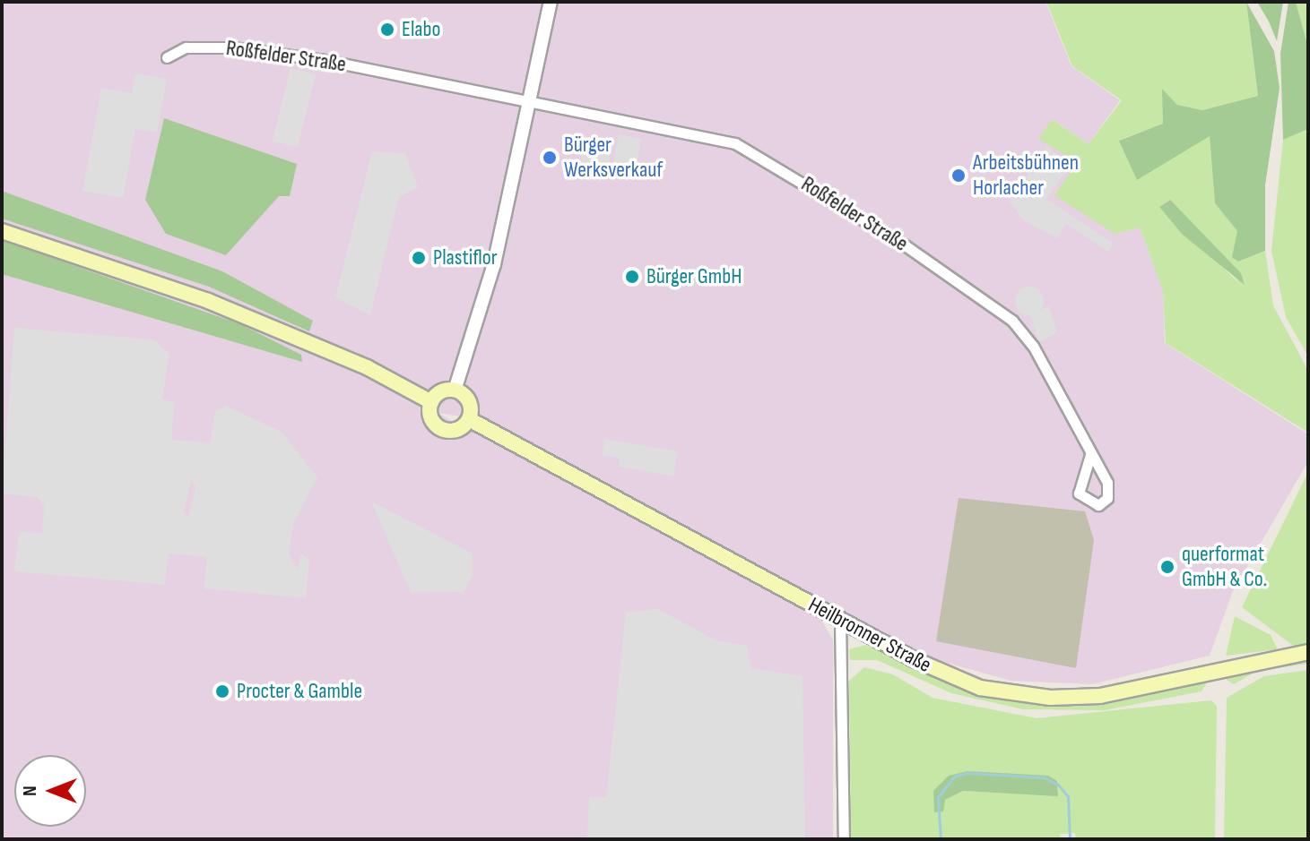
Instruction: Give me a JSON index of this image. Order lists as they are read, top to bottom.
{
  "streets": {
    "main road": ["Heilbronner Straße"],
    "street": ["Roßfelder Straße"]
  },
  "places": [
    "Elabo",
    "Bürger Werksverkauf",
    "Arbeitsbühnen Horlacher",
    "Plastiflor",
    "Bürger GmbH",
    "querformat GmbH & Co.",
    "Procter & Gamble"
  ],
  "north": "left"
}
